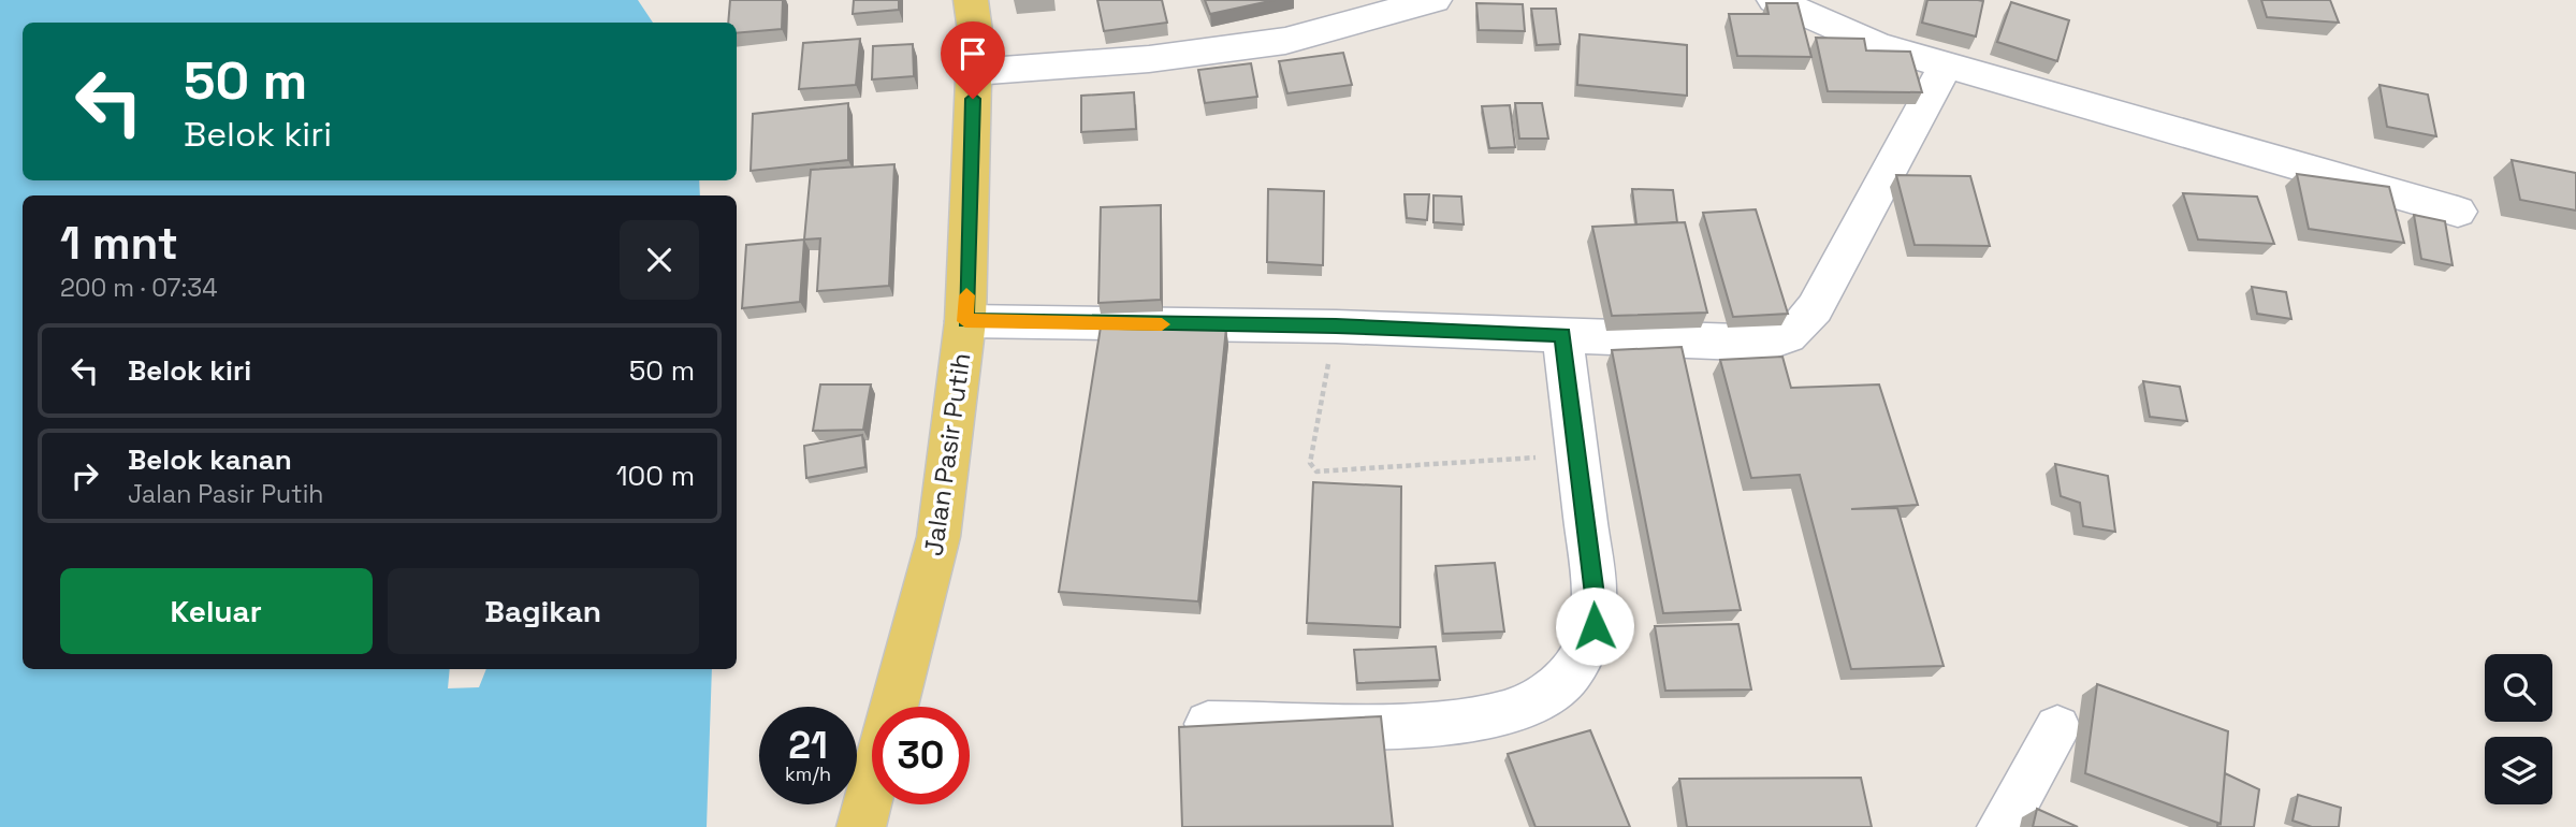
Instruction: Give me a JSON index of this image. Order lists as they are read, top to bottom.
{
  "streets": {
    "main road": ["Jalan Pasir Putih"]
  },
  "page": {
    "turn": ["50 m", "Belok kiri"],
    "heading": ["1 mnt", "200 m · 07:34"],
    "list": [
      {
        "name": "Belok kiri",
        "value": "50 m"
      },
      {
        "name": "Belok kanan",
        "note": "Jalan Pasir Putih",
        "value": "100 m"
      }
    ],
    "buttons": ["Keluar", "Bagikan"],
    "speed": "21 km/h",
    "limit": "30"
  }
}
